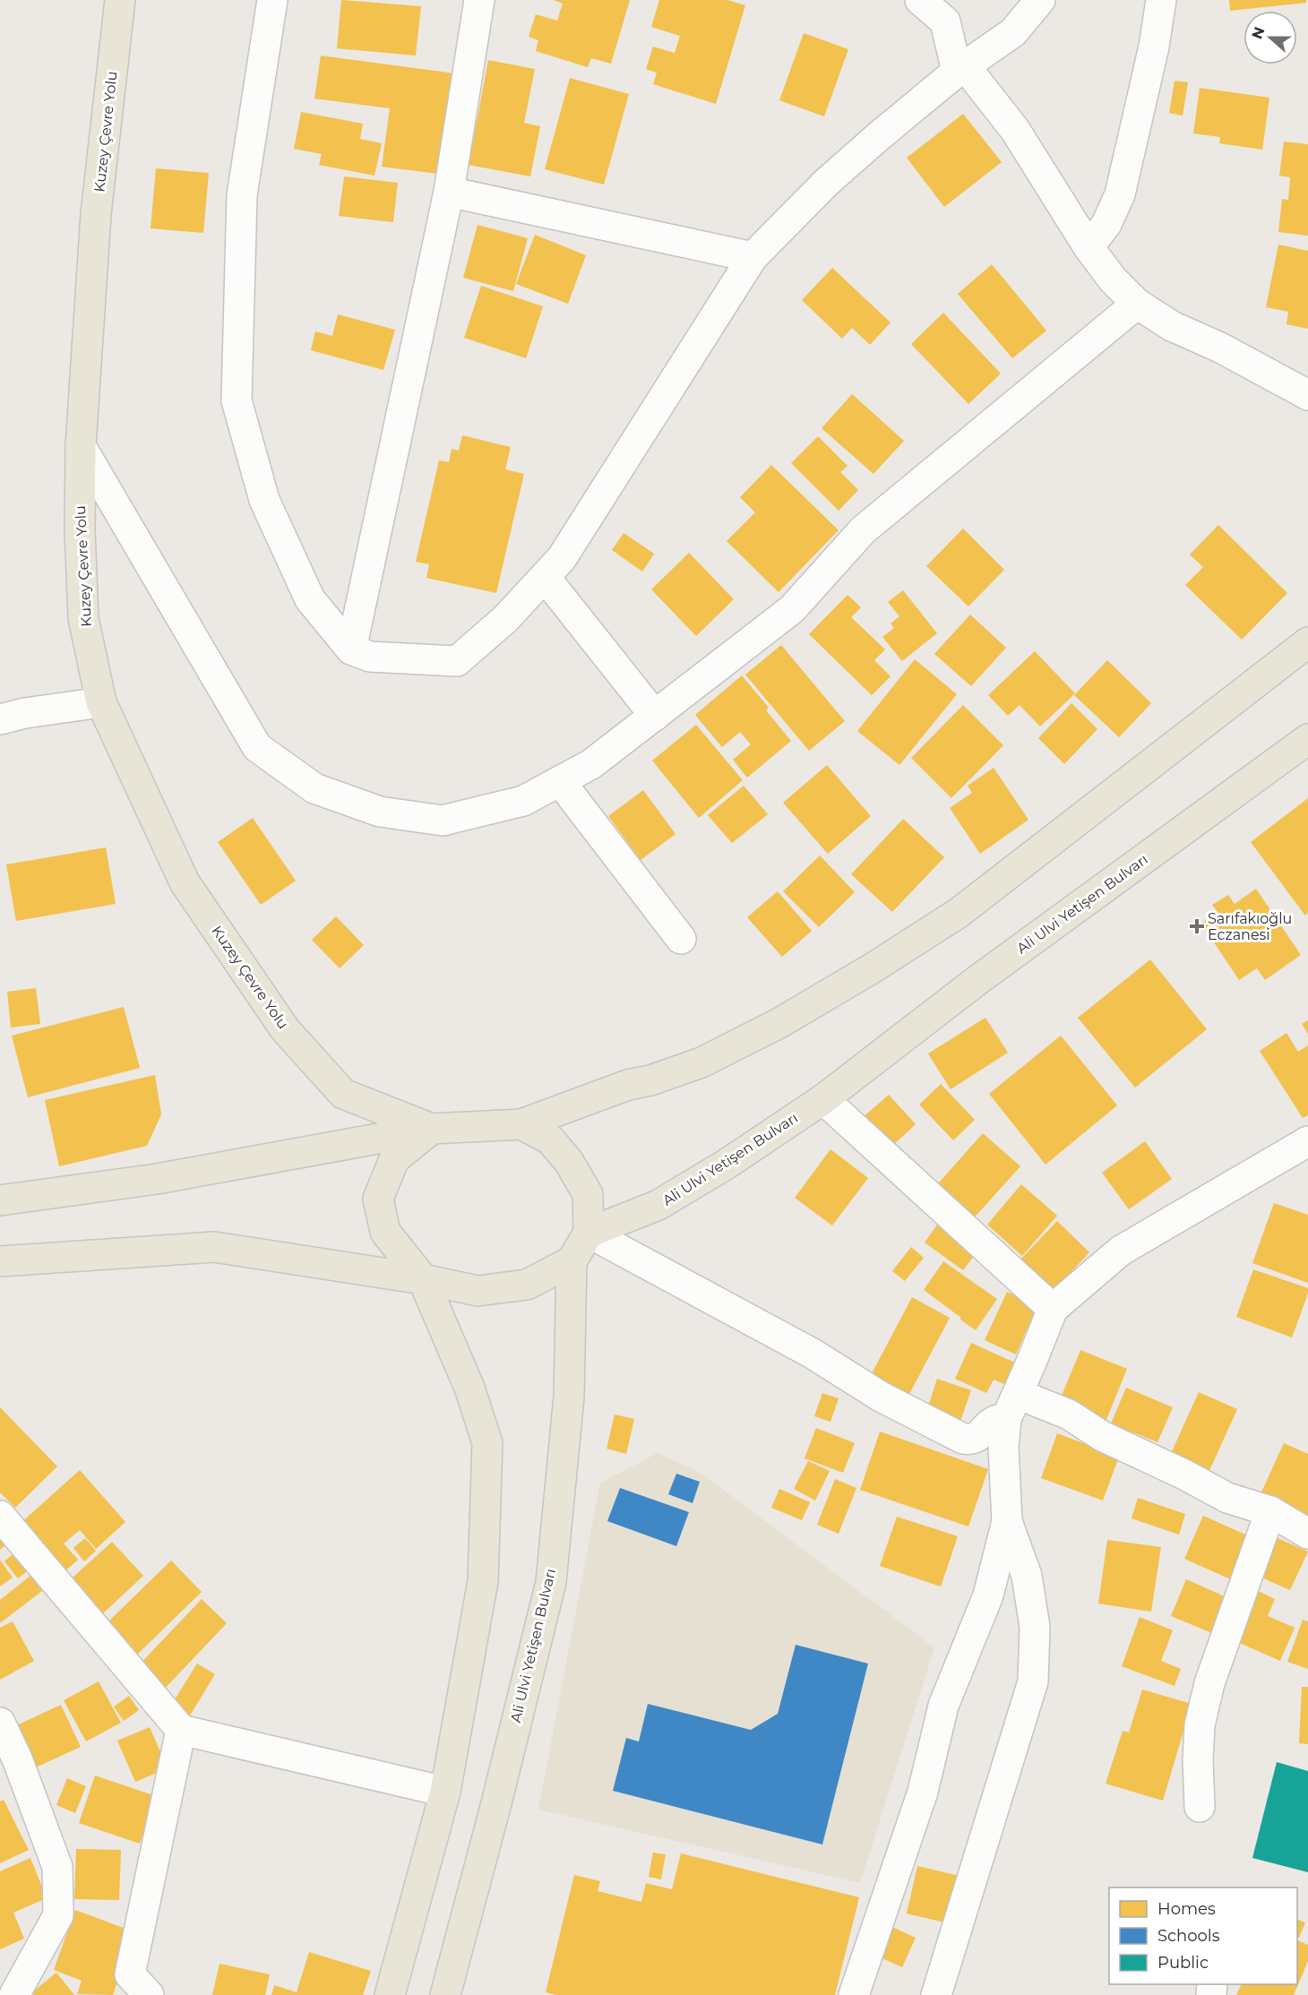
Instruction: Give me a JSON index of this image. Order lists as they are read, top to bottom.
{
  "streets": {
    "main road": ["Kuzey Çevre Yolu", "Ali Ulvi Yetişen Bulvarı"]
  },
  "crossings": [
    ["Kuzey Çevre Yolu", "Ali Ulvi Yetişen Bulvarı"]
  ],
  "places": {
    "health": ["Sarıfakıoğlu Eczanesi"]
  },
  "legend": ["Homes", "Schools", "Public"],
  "north": "left"
}
